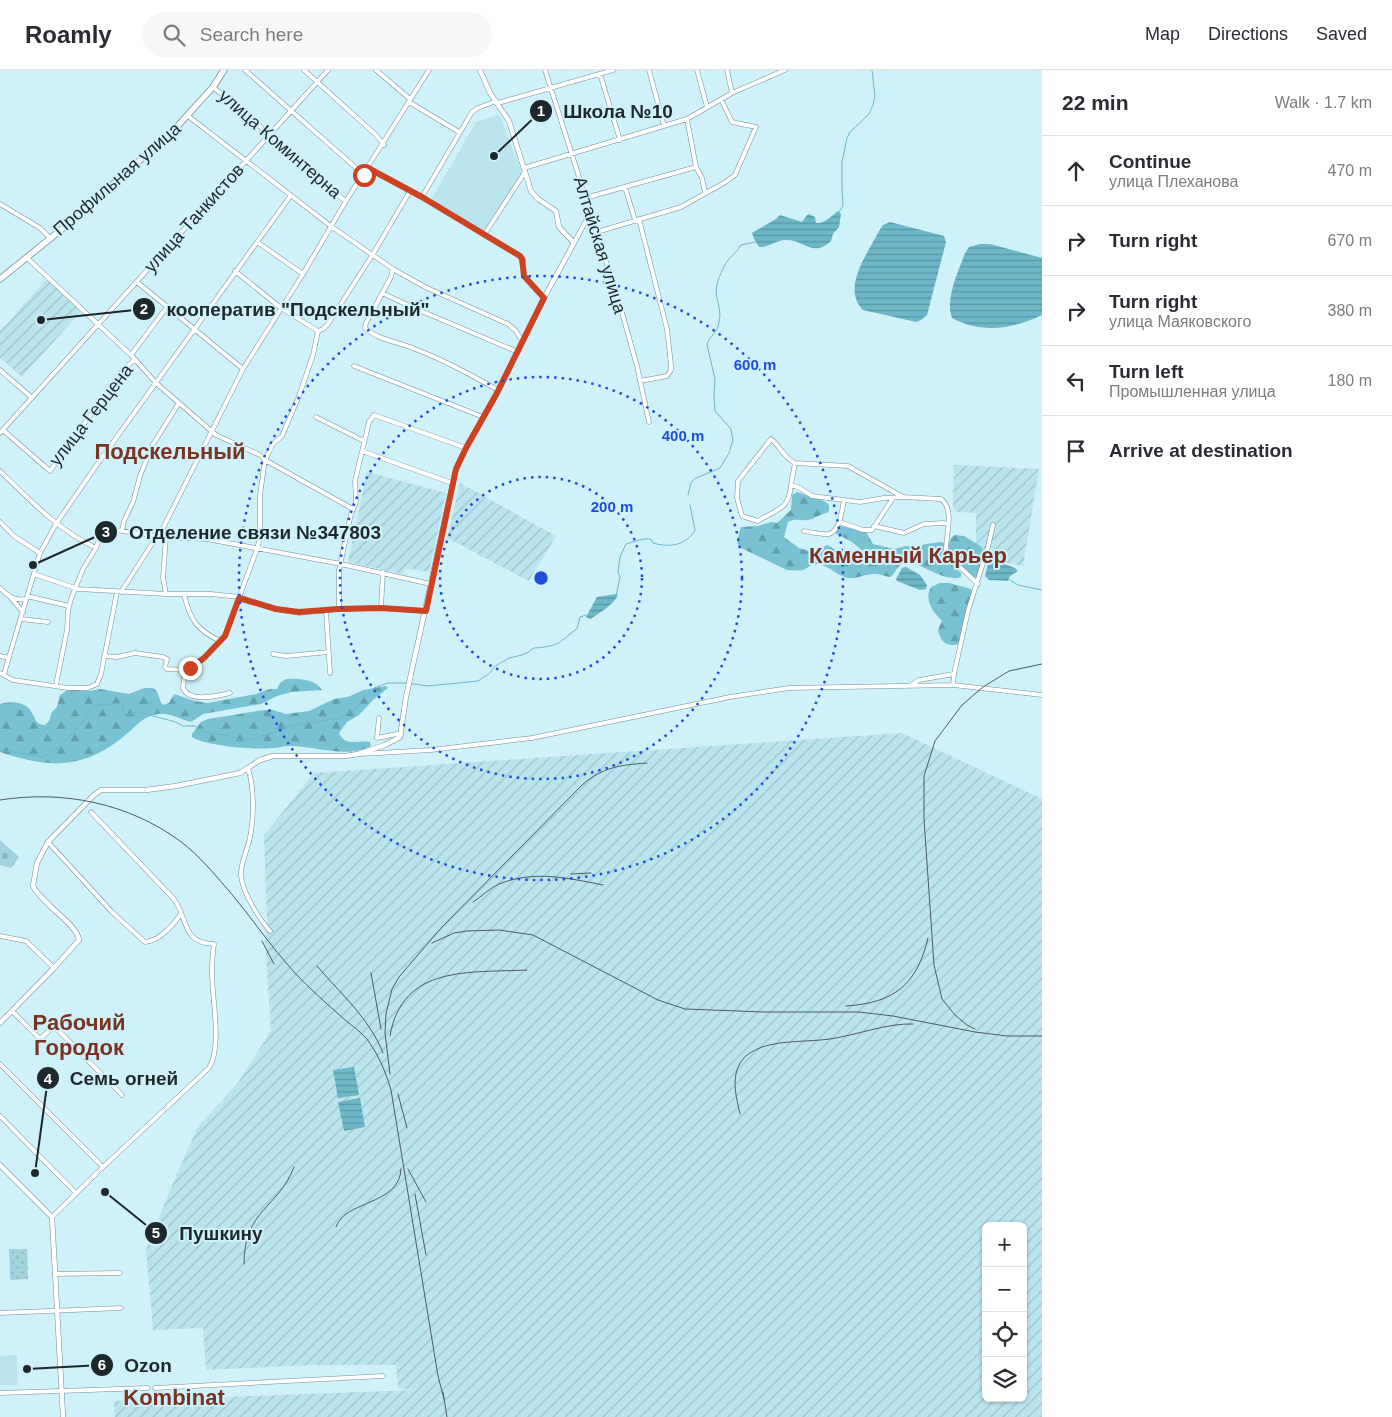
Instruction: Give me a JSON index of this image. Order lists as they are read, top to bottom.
{
  "streets": {
    "main road": ["Профильная улица"],
    "street": [
      "улица Коминтерна",
      "улица Танкистов",
      "Алтайская улица",
      "улица Герцена"
    ]
  },
  "crossings": [
    ["улица Коминтерна", "Профильная улица"],
    ["улица Коминтерна", "улица Танкистов"],
    ["улица Танкистов", "улица Герцена"]
  ],
  "districts": [
    "Подскельный",
    "Каменный Карьер",
    "Рабочий Городок",
    "Kombinat"
  ],
  "places": [
    "Школа №10",
    "кооператив \"Подскельный\"",
    "Отделение связи №347803",
    "Семь огней",
    "Пушкину",
    "Ozon"
  ],
  "page": {
    "header": "Roamly",
    "search": "Search here",
    "nav": ["Map", "Directions", "Saved"],
    "heading": ["22 min", "Walk · 1.7 km"],
    "list": [
      ["Continue", "улица Плеханова", "470 m"],
      ["Turn right", "670 m"],
      ["Turn right", "улица Маяковского", "380 m"],
      ["Turn left", "Промышленная улица", "180 m"],
      "Arrive at destination"
    ],
    "map_buttons": ["+", "−"]
  },
  "rings": ["600 m", "400 m", "200 m"]
}
